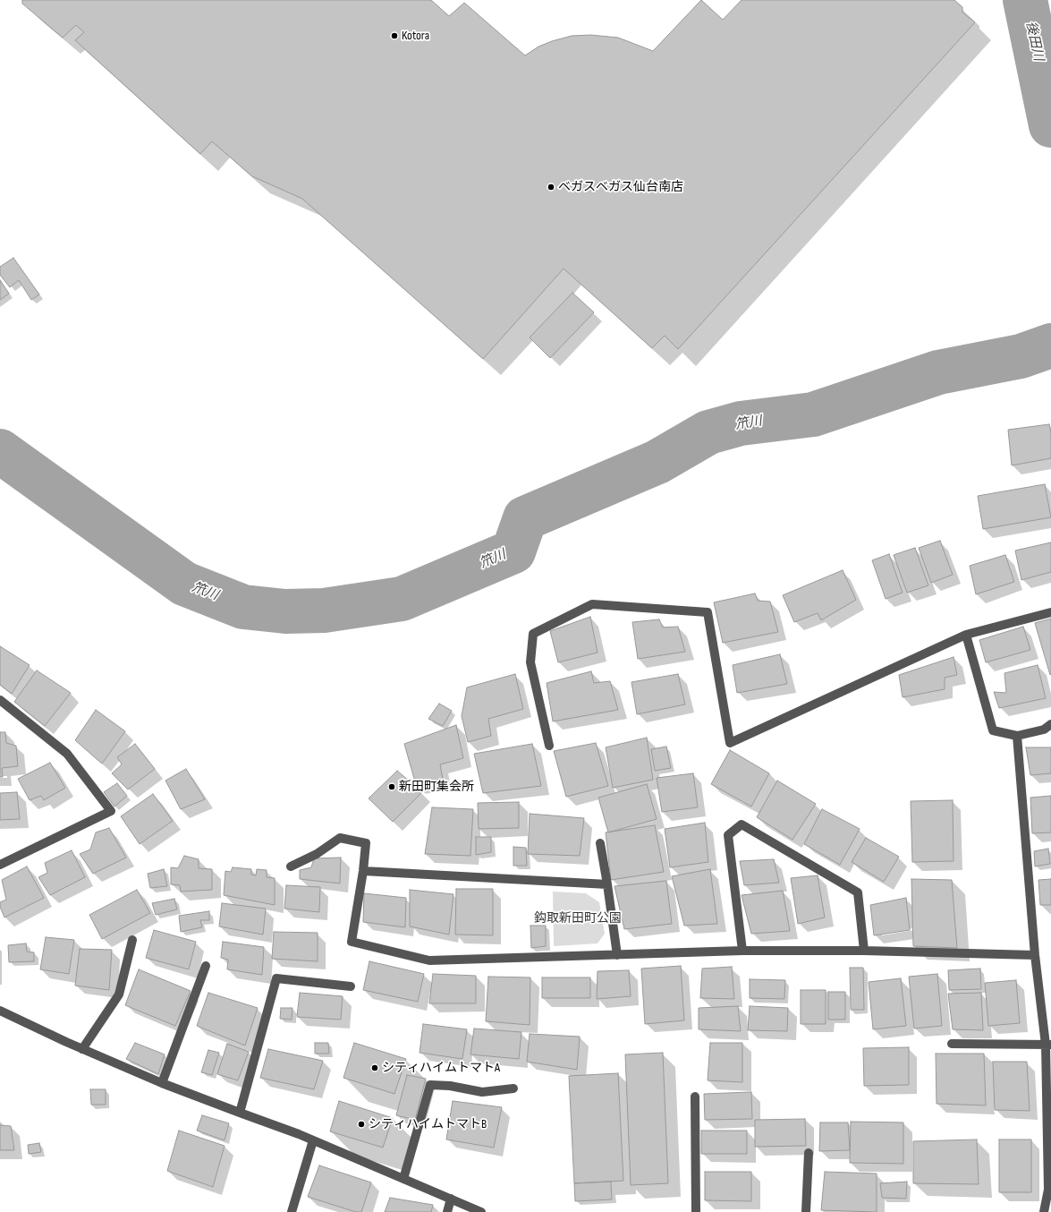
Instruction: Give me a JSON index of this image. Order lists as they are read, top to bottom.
{
  "water": ["後田川", "笊川"],
  "parks": ["鈎取新田町公園"],
  "places": [
    "Kotora",
    "ベガスベガス仙台南店",
    "新田町集会所",
    "シティハイムトマトA",
    "シティハイムトマトB"
  ]
}
